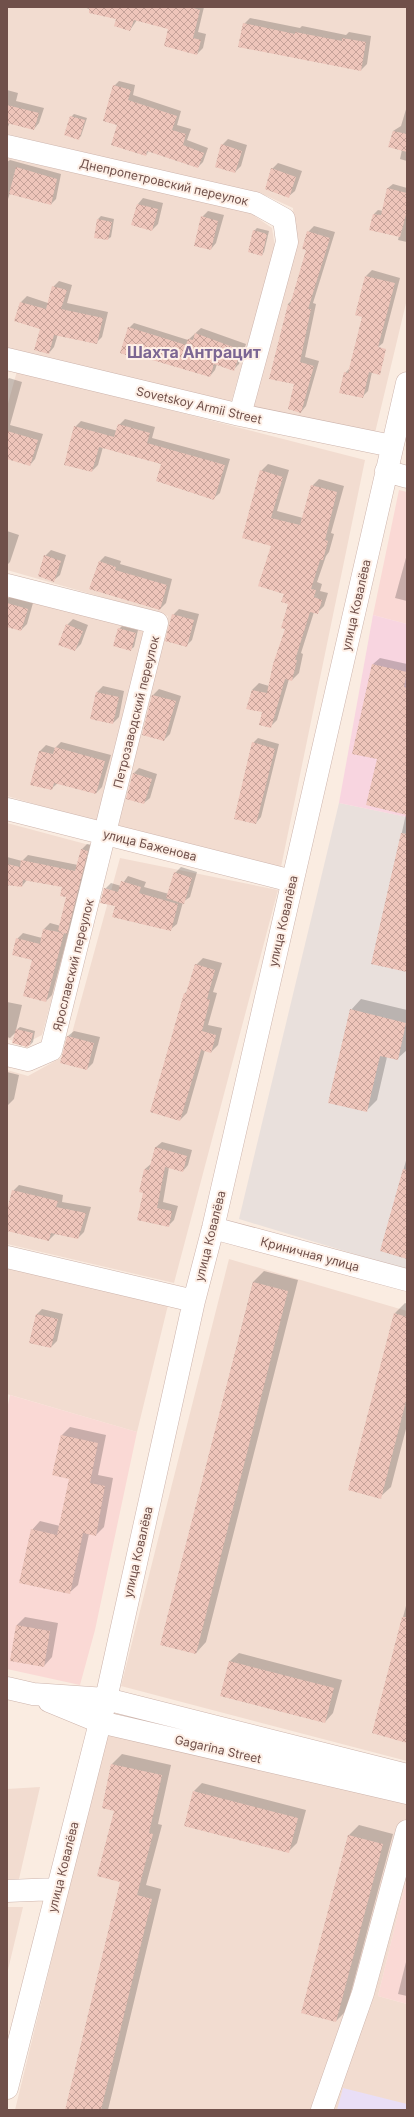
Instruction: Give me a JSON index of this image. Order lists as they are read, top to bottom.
{
  "streets": {
    "street": [
      "Днепропетровский переулок",
      "Sovetskoy Armii Street",
      "улица Ковалёва",
      "Петрозаводский переулок",
      "улица Баженова",
      "Ярославский переулок",
      "Криничная улица",
      "Gagarina Street"
    ]
  },
  "crossings": [
    ["Днепропетровский переулок", "Sovetskoy Armii Street"],
    ["Sovetskoy Armii Street", "улица Ковалёва"],
    ["улица Ковалёва", "улица Баженова"],
    ["улица Ковалёва", "Криничная улица"],
    ["улица Ковалёва", "Gagarina Street"],
    ["Петрозаводский переулок", "улица Баженова"],
    ["Петрозаводский переулок", "Ярославский переулок"],
    ["улица Баженова", "Ярославский переулок"]
  ],
  "districts": ["Шахта Антрацит"]
}
